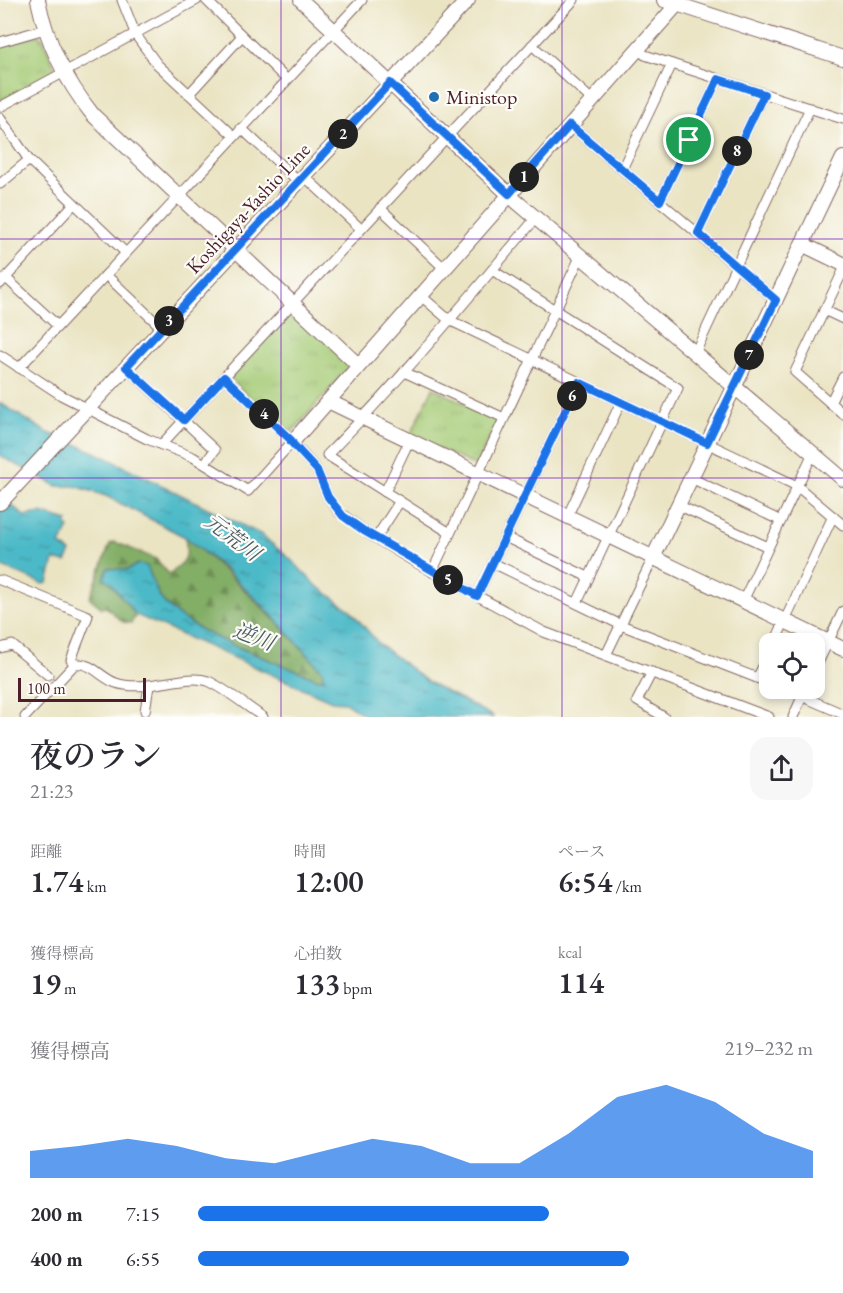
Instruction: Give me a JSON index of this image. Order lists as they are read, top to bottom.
{
  "streets": {
    "street": ["Koshigaya-Yashio Line"]
  },
  "water": ["元荒川", "逆川"],
  "places": ["Ministop"],
  "scale_bar": "100 m",
  "page": {
    "pins": [
      "2",
      "8",
      "1",
      "3",
      "7",
      "6",
      "4",
      "5"
    ],
    "scale": "100 m",
    "heading": ["夜のラン", "21:23"],
    "stats": [
      ["距離", "1.74 km"],
      ["時間", "12:00"],
      ["ペース", "6:54 /km"],
      ["獲得標高", "19 m"],
      ["心拍数", "133 bpm"],
      ["kcal", "114"]
    ],
    "chart": ["獲得標高", "219–232 m"],
    "list": [
      {
        "name": "200 m",
        "note": "7:15"
      },
      {
        "name": "400 m",
        "note": "6:55"
      }
    ]
  }
}
